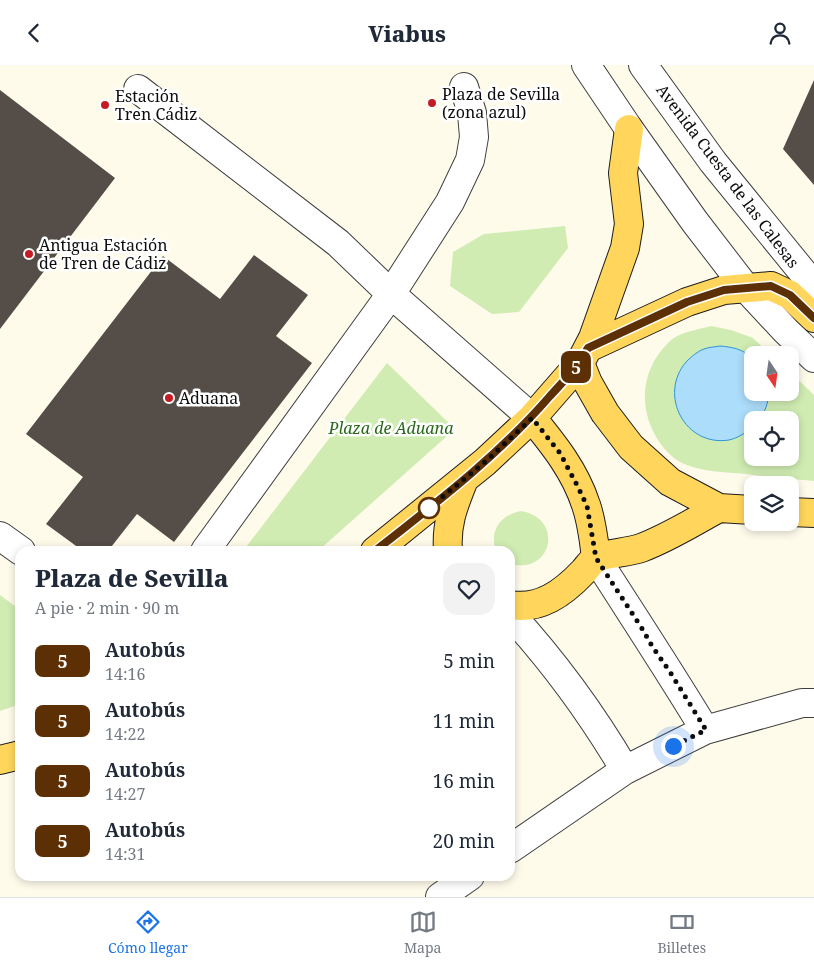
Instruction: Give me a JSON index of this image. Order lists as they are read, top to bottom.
{
  "streets": {
    "main road": ["Avenida Cuesta de las Calesas"]
  },
  "parks": ["Plaza de Aduana"],
  "places": [
    "Plaza de Sevilla (zona azul)",
    "Estación Tren Cádiz",
    "Antigua Estación de Tren de Cádiz",
    "Aduana"
  ],
  "lines": ["bus line 5"],
  "north": "bottom",
  "page": {
    "header": "Viabus",
    "on_map": "5",
    "heading": ["Plaza de Sevilla", "A pie · 2 min · 90 m"],
    "list": [
      {
        "mark": "5",
        "name": "Autobús",
        "note": "14:16",
        "value": "5 min"
      },
      {
        "mark": "5",
        "name": "Autobús",
        "note": "14:22",
        "value": "11 min"
      },
      {
        "mark": "5",
        "name": "Autobús",
        "note": "14:27",
        "value": "16 min"
      },
      {
        "mark": "5",
        "name": "Autobús",
        "note": "14:31",
        "value": "20 min"
      }
    ],
    "tabs": ["Cómo llegar", "Mapa", "Billetes"]
  }
}
